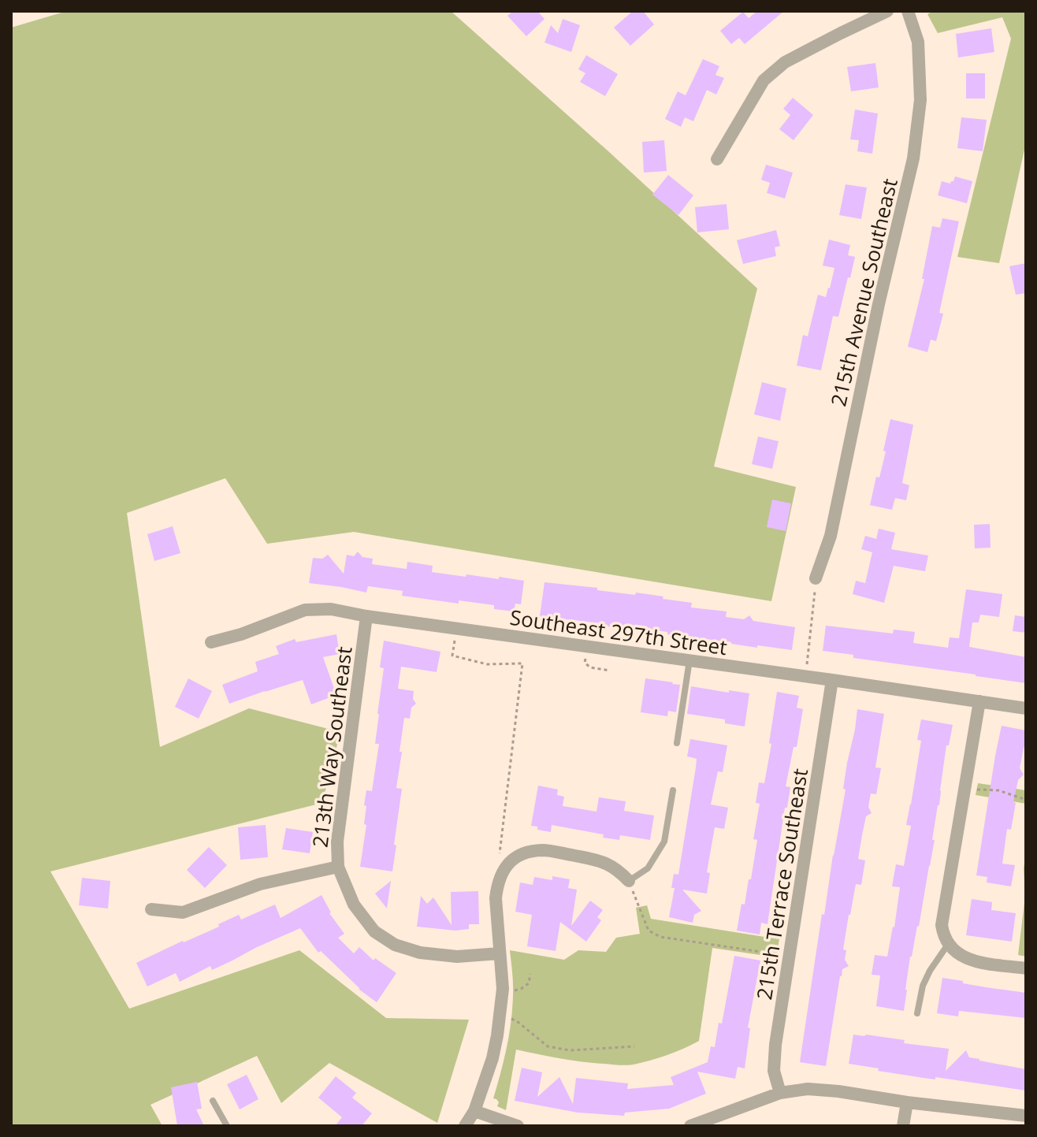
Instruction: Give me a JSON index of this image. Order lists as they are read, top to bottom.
{
  "streets": {
    "street": [
      "215th Avenue Southeast",
      "Southeast 297th Street",
      "213th Way Southeast",
      "215th Terrace Southeast"
    ]
  },
  "crossings": [
    ["Southeast 297th Street", "213th Way Southeast"],
    ["Southeast 297th Street", "215th Terrace Southeast"]
  ]
}
